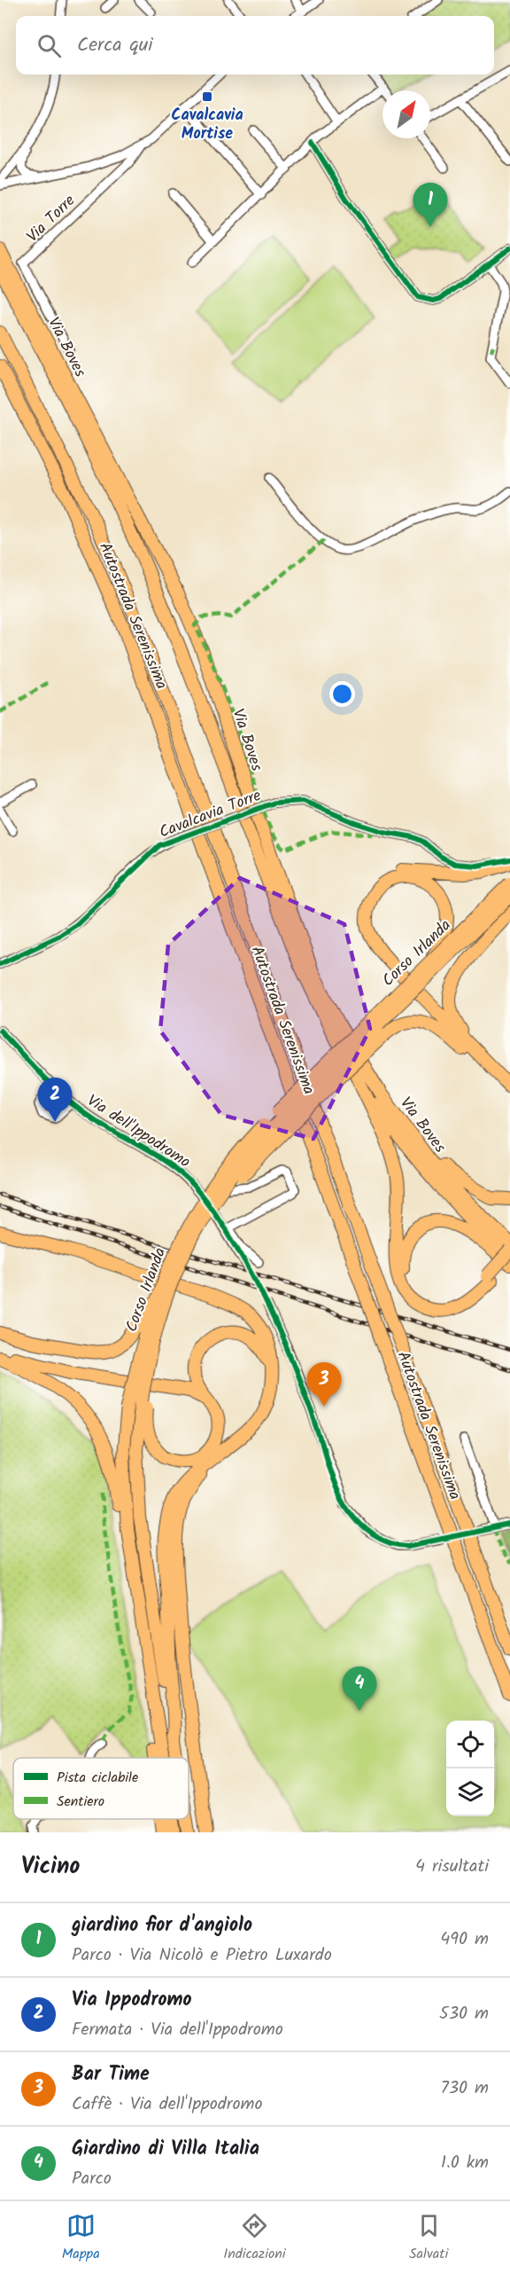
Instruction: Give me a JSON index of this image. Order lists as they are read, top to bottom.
{
  "streets": {
    "highway": ["Via Boves", "Autostrada Serenissima", "Corso Irlanda"],
    "street": ["Via Torre", "Cavalcavia Torre", "Via dell'Ippodromo"]
  },
  "crossings": [
    ["Corso Irlanda", "Via dell'Ippodromo"]
  ],
  "places": {
    "transit": ["Cavalcavia Mortise"]
  },
  "legend": ["Pista ciclabile", "Sentiero"],
  "north": "top right",
  "page": {
    "search": "Cerca qui",
    "pins": [
      "1",
      "2",
      "3",
      "4"
    ],
    "heading": ["Vicino", "4 risultati"],
    "list": [
      {
        "mark": "1",
        "name": "giardino fior d'angiolo",
        "note": "Parco · Via Nicolò e Pietro Luxardo",
        "value": "490 m"
      },
      {
        "mark": "2",
        "name": "Via Ippodromo",
        "note": "Fermata · Via dell'Ippodromo",
        "value": "530 m"
      },
      {
        "mark": "3",
        "name": "Bar Time",
        "note": "Caffè · Via dell'Ippodromo",
        "value": "730 m"
      },
      {
        "mark": "4",
        "name": "Giardino di Villa Italia",
        "note": "Parco",
        "value": "1.0 km"
      }
    ],
    "nav": ["Mappa", "Indicazioni", "Salvati"]
  }
}
